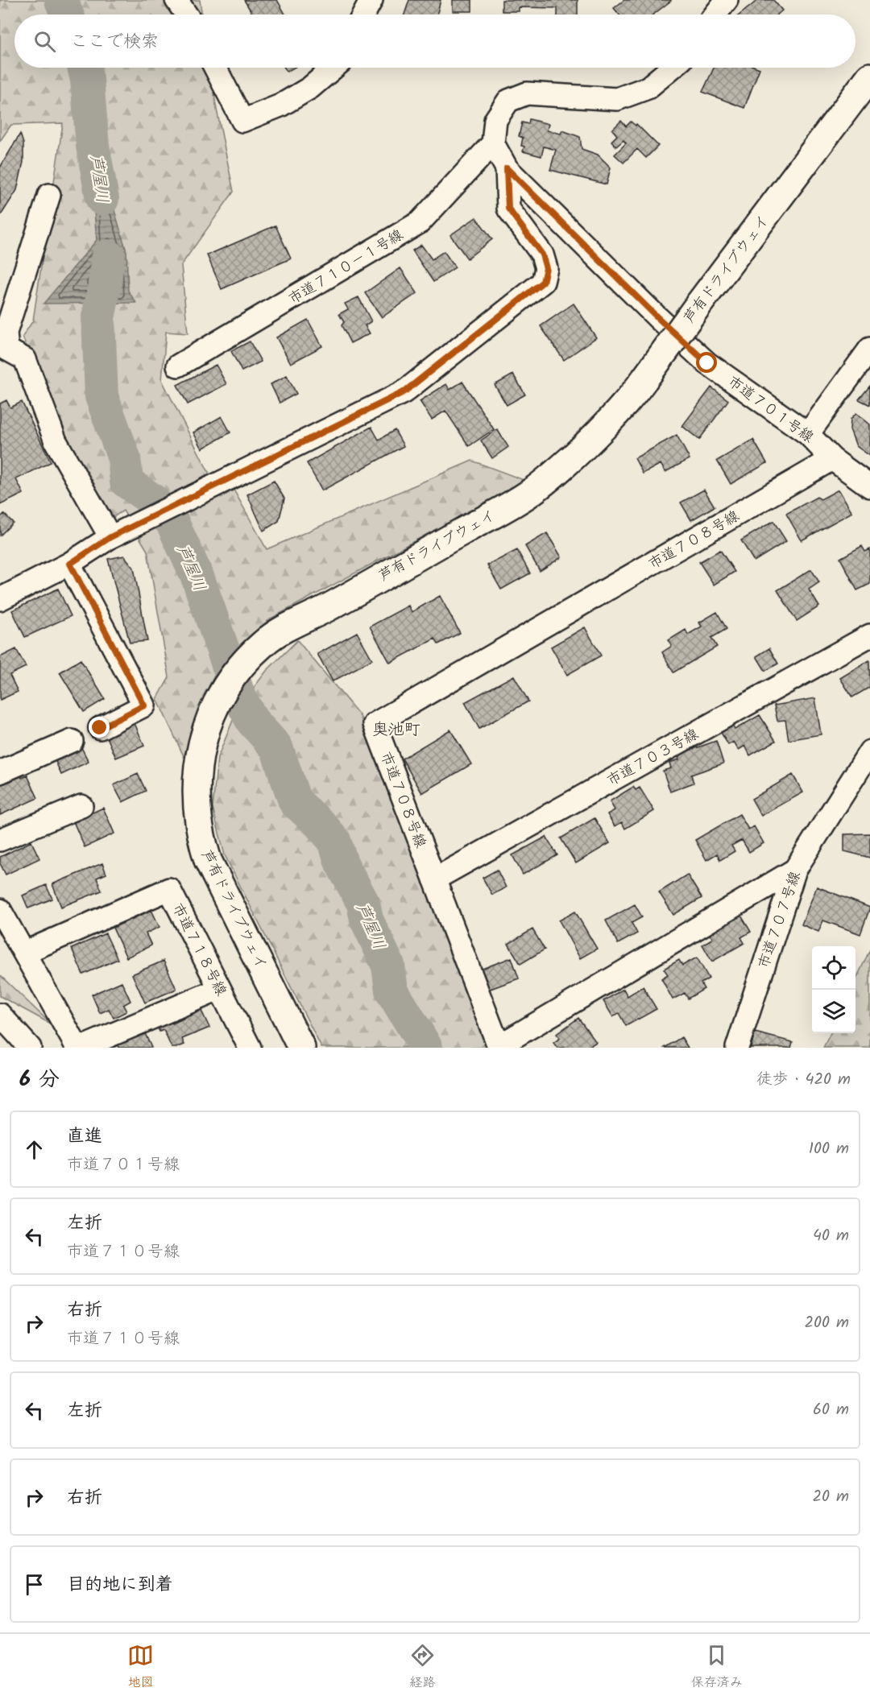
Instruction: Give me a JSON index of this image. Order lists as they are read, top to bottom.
{
  "streets": {
    "street": [
      "市道７１０－１号線",
      "芦有ドライブウェイ",
      "市道７０１号線",
      "市道７０８号線",
      "市道７０３号線",
      "市道７０７号線",
      "市道７１８号線"
    ]
  },
  "crossings": [
    ["市道７０１号線", "市道７０８号線"],
    ["市道７０８号線", "市道７０３号線"],
    ["市道７０８号線", "市道７０７号線"]
  ],
  "districts": ["奥池町"],
  "water": ["芦屋川"],
  "page": {
    "search": "ここで検索",
    "heading": ["6 分", "徒歩 · 420 m"],
    "list": [
      ["直進", "市道７０１号線", "100 m"],
      ["左折", "市道７１０号線", "40 m"],
      ["右折", "市道７１０号線", "200 m"],
      ["左折", "60 m"],
      ["右折", "20 m"],
      "目的地に到着"
    ],
    "nav": ["地図", "経路", "保存済み"]
  }
}
